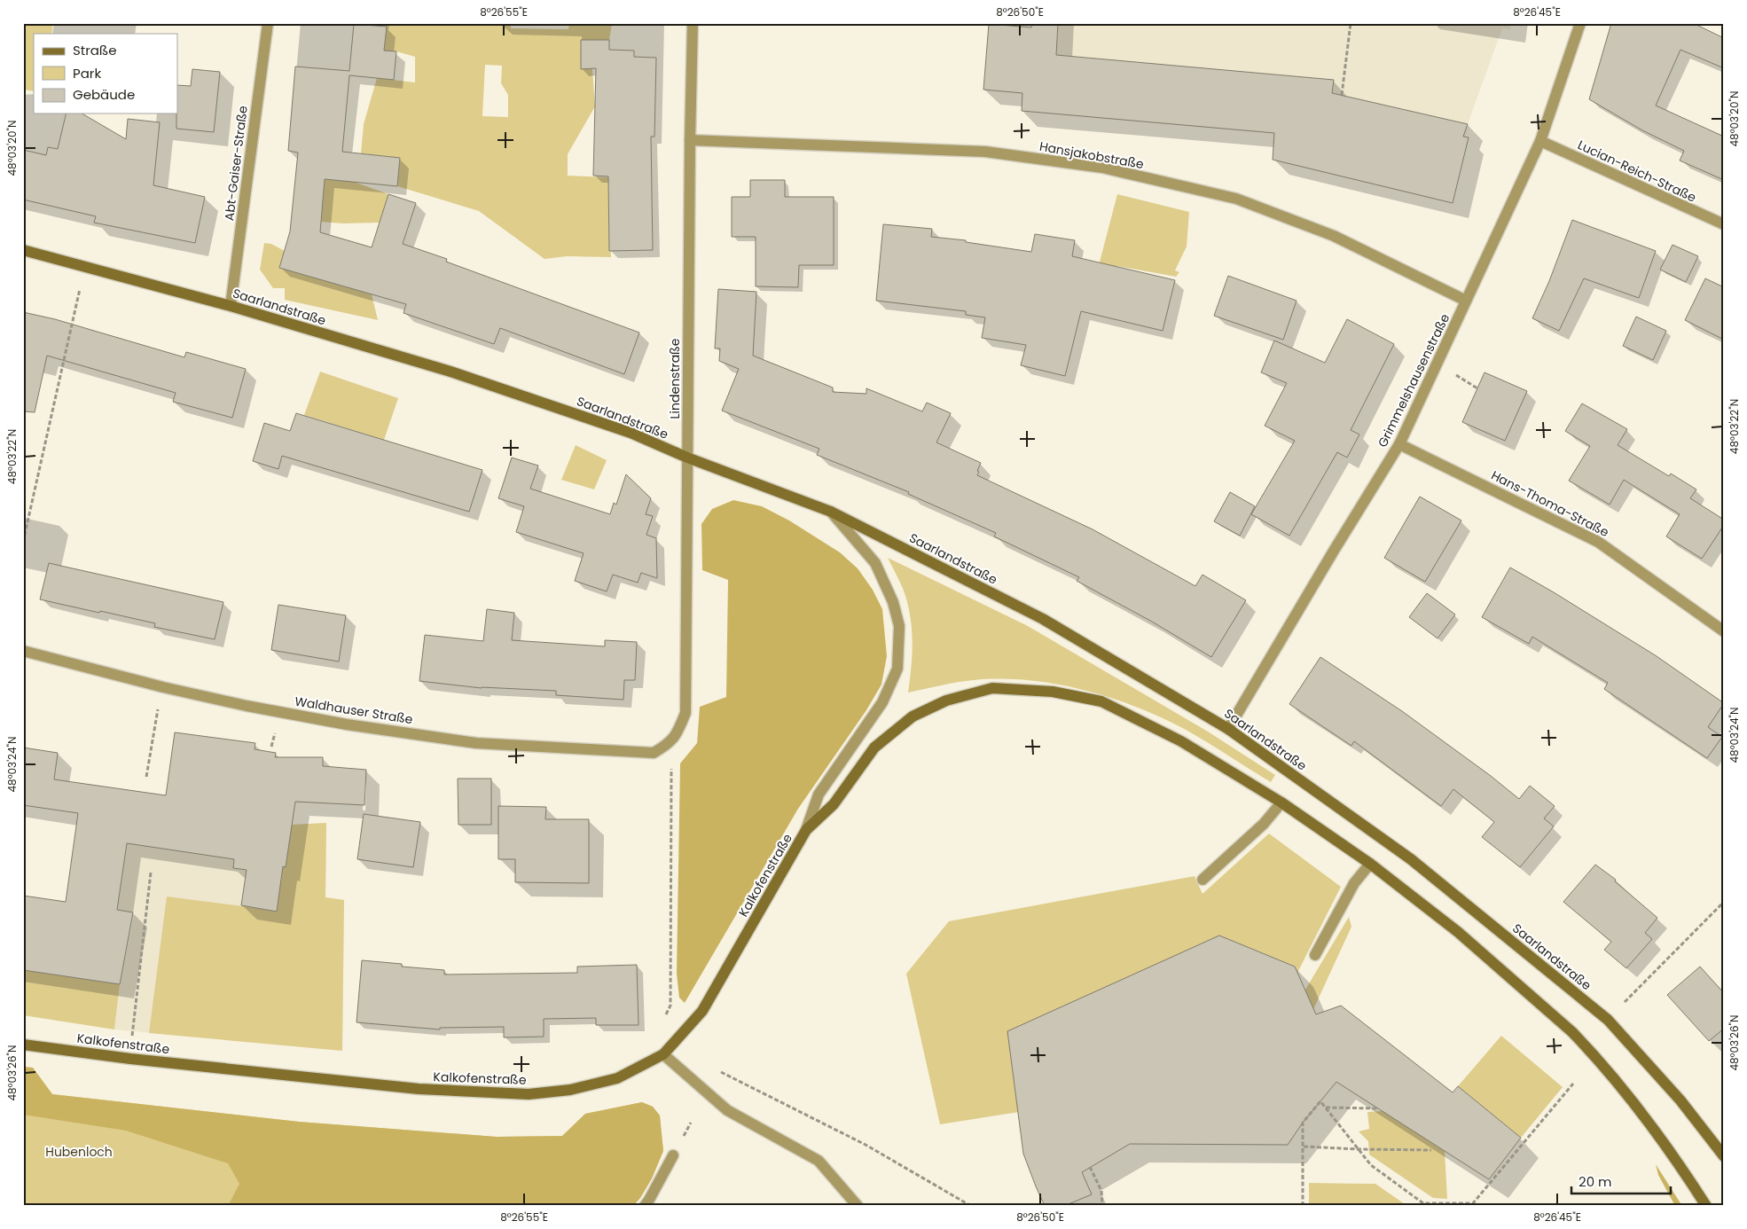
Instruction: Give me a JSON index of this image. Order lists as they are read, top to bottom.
{
  "streets": {
    "street": [
      "Hansjakobstraße",
      "Abt-Gaiser-Straße",
      "Lucian-Reich-Straße",
      "Saarlandstraße",
      "Lindenstraße",
      "Grimmelshausenstraße",
      "Hans-Thoma-Straße",
      "Waldhauser Straße",
      "Kalkofenstraße"
    ]
  },
  "crossings": [
    ["Hansjakobstraße", "Lindenstraße"],
    ["Hansjakobstraße", "Grimmelshausenstraße"],
    ["Abt-Gaiser-Straße", "Saarlandstraße"],
    ["Lucian-Reich-Straße", "Grimmelshausenstraße"],
    ["Saarlandstraße", "Lindenstraße"],
    ["Saarlandstraße", "Grimmelshausenstraße"],
    ["Saarlandstraße", "Kalkofenstraße"],
    ["Lindenstraße", "Waldhauser Straße"],
    ["Grimmelshausenstraße", "Hans-Thoma-Straße"]
  ],
  "parks": ["Hubenloch"],
  "legend": ["Straße", "Park", "Gebäude"],
  "scale_bar": "20 m",
  "coordinates": [
    "8°26'55\"E",
    "8°26'50\"E",
    "8°26'45\"E",
    "48°03'20\"N",
    "48°03'22\"N",
    "48°03'24\"N",
    "48°03'26\"N"
  ]
}
